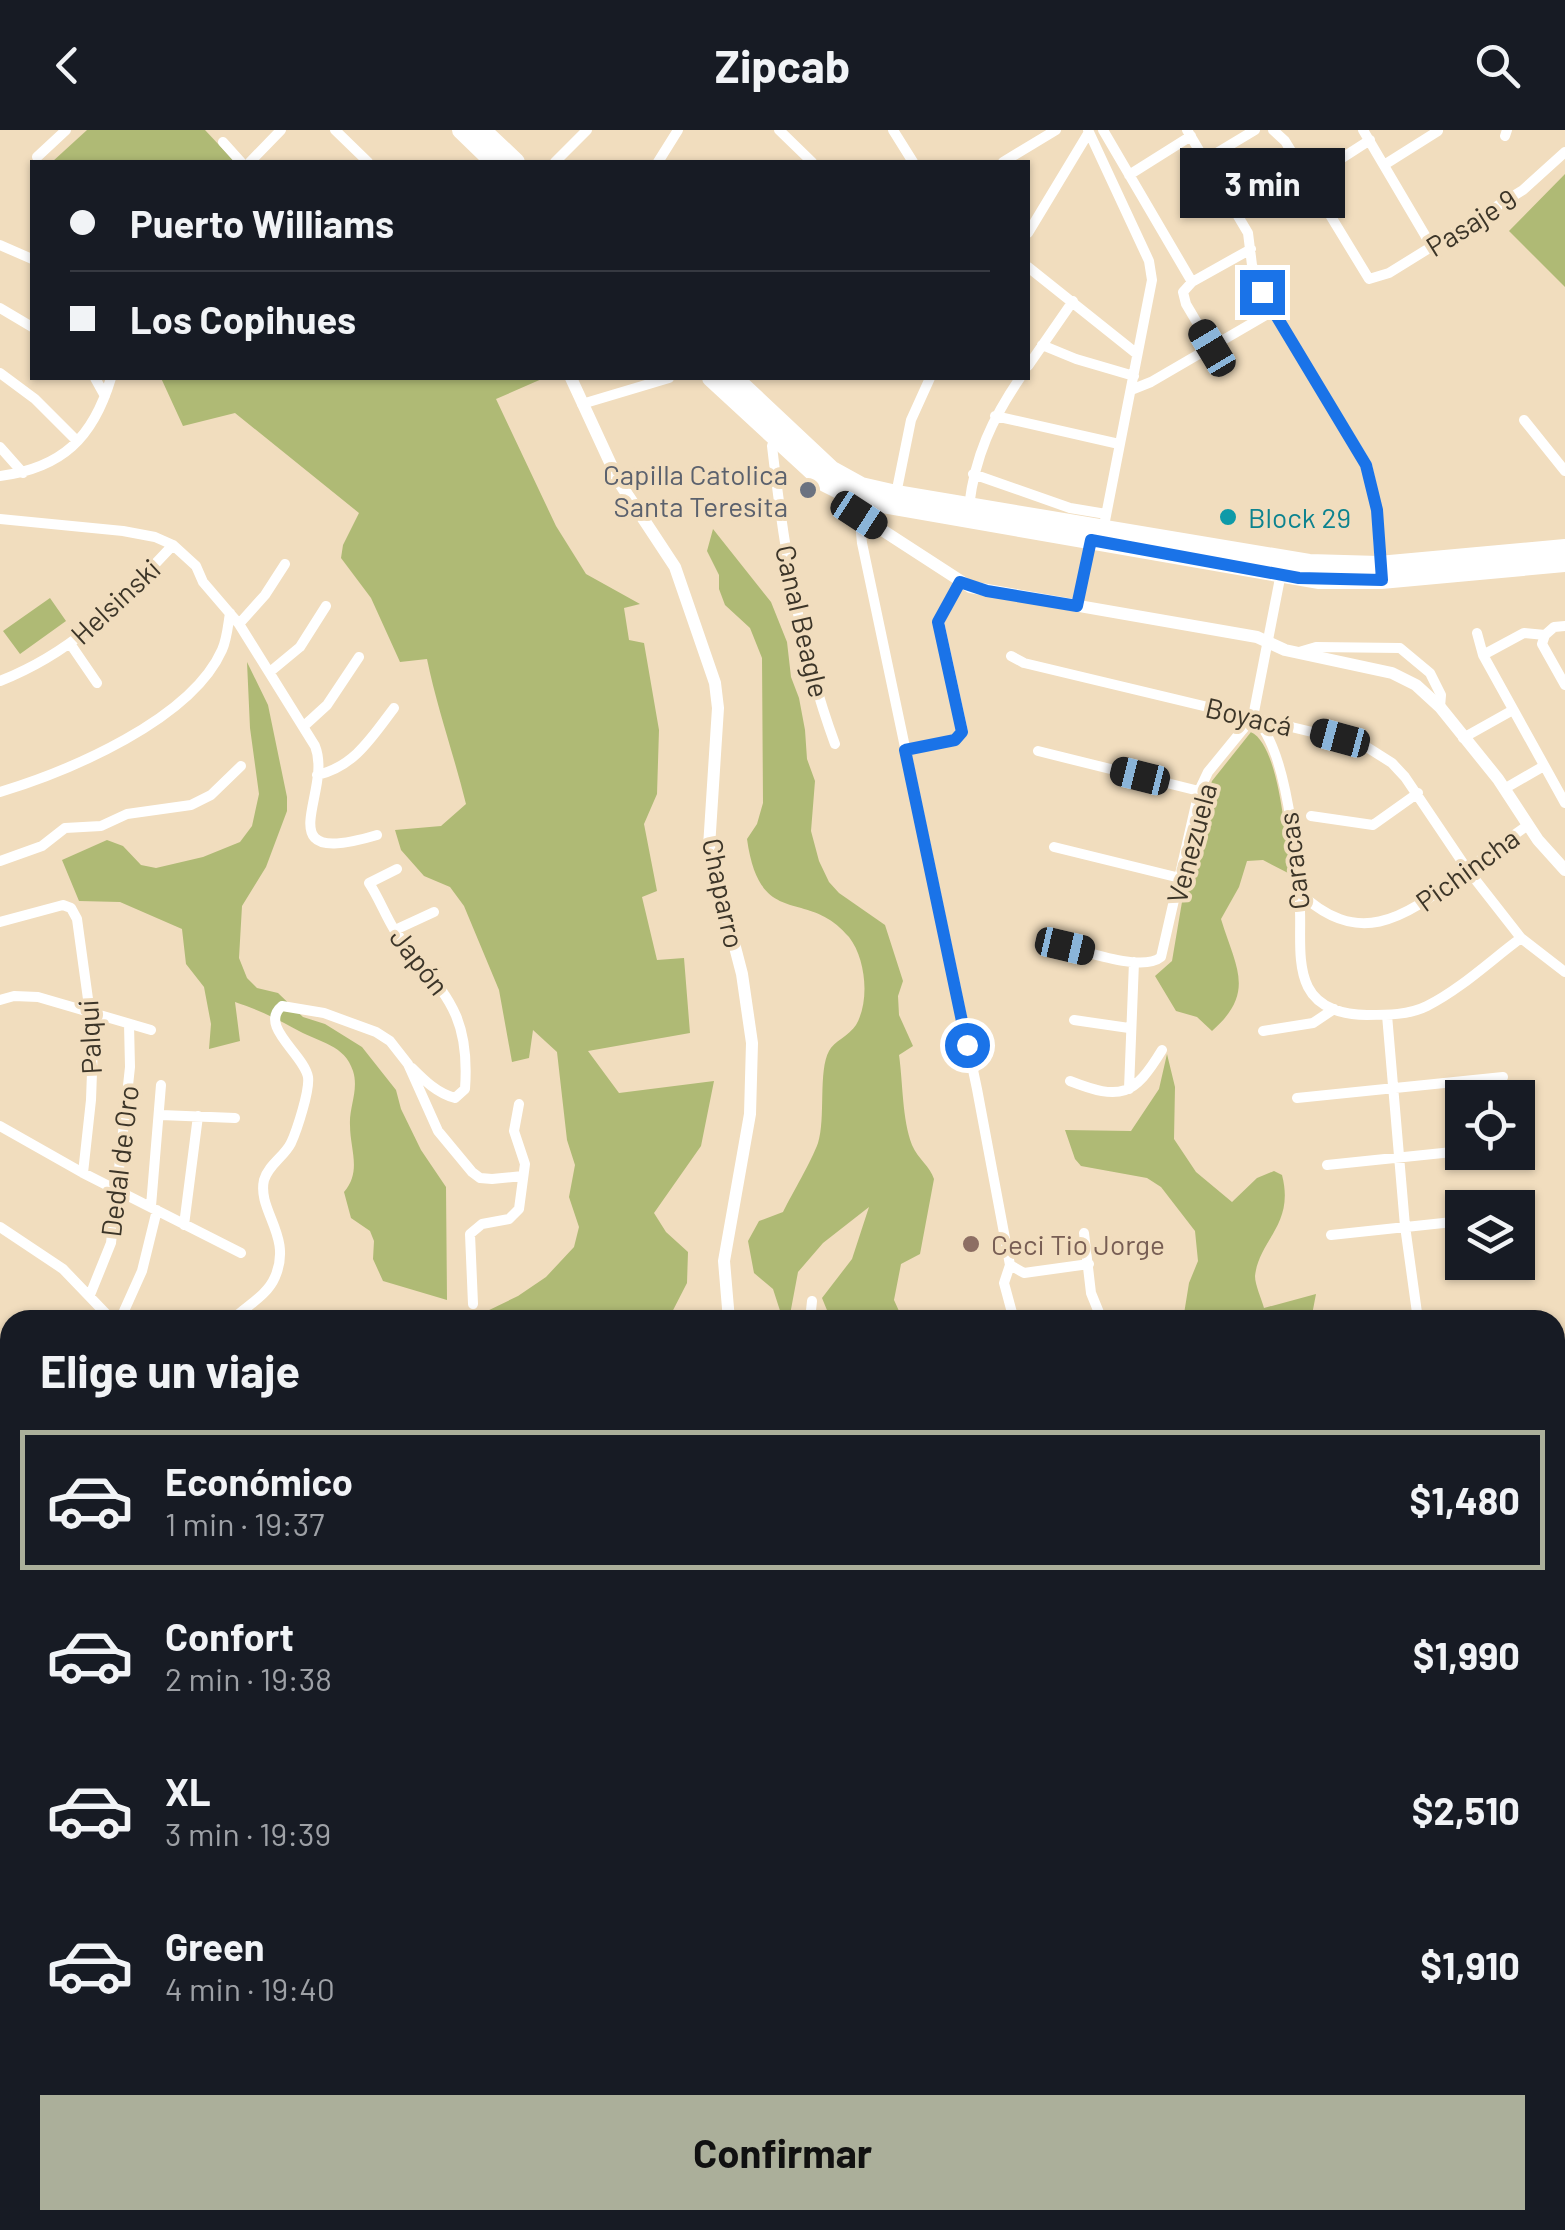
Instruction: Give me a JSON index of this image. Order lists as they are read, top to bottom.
{
  "streets": {
    "street": [
      "Pasaje 9",
      "Helsinski",
      "Canal Beagle",
      "Boyacá",
      "Venezuela",
      "Caracas",
      "Pichincha",
      "Chaparro",
      "Japón",
      "Palqui",
      "Dedal de Oro"
    ]
  },
  "crossings": [
    ["Boyacá", "Venezuela"],
    ["Boyacá", "Caracas"],
    ["Boyacá", "Pichincha"],
    ["Venezuela", "Caracas"],
    ["Caracas", "Pichincha"]
  ],
  "places": ["Capilla Catolica Santa Teresita", "Block 29", "Ceci Tio Jorge"],
  "page": {
    "header": "Zipcab",
    "bubble": "3 min",
    "banner": ["Puerto Williams", "Los Copihues"],
    "heading": "Elige un viaje",
    "list": [
      {
        "name": "Económico",
        "note": "1 min · 19:37",
        "value": "$1,480"
      },
      {
        "name": "Confort",
        "note": "2 min · 19:38",
        "value": "$1,990"
      },
      {
        "name": "XL",
        "note": "3 min · 19:39",
        "value": "$2,510"
      },
      {
        "name": "Green",
        "note": "4 min · 19:40",
        "value": "$1,910"
      }
    ],
    "buttons": "Confirmar"
  }
}
